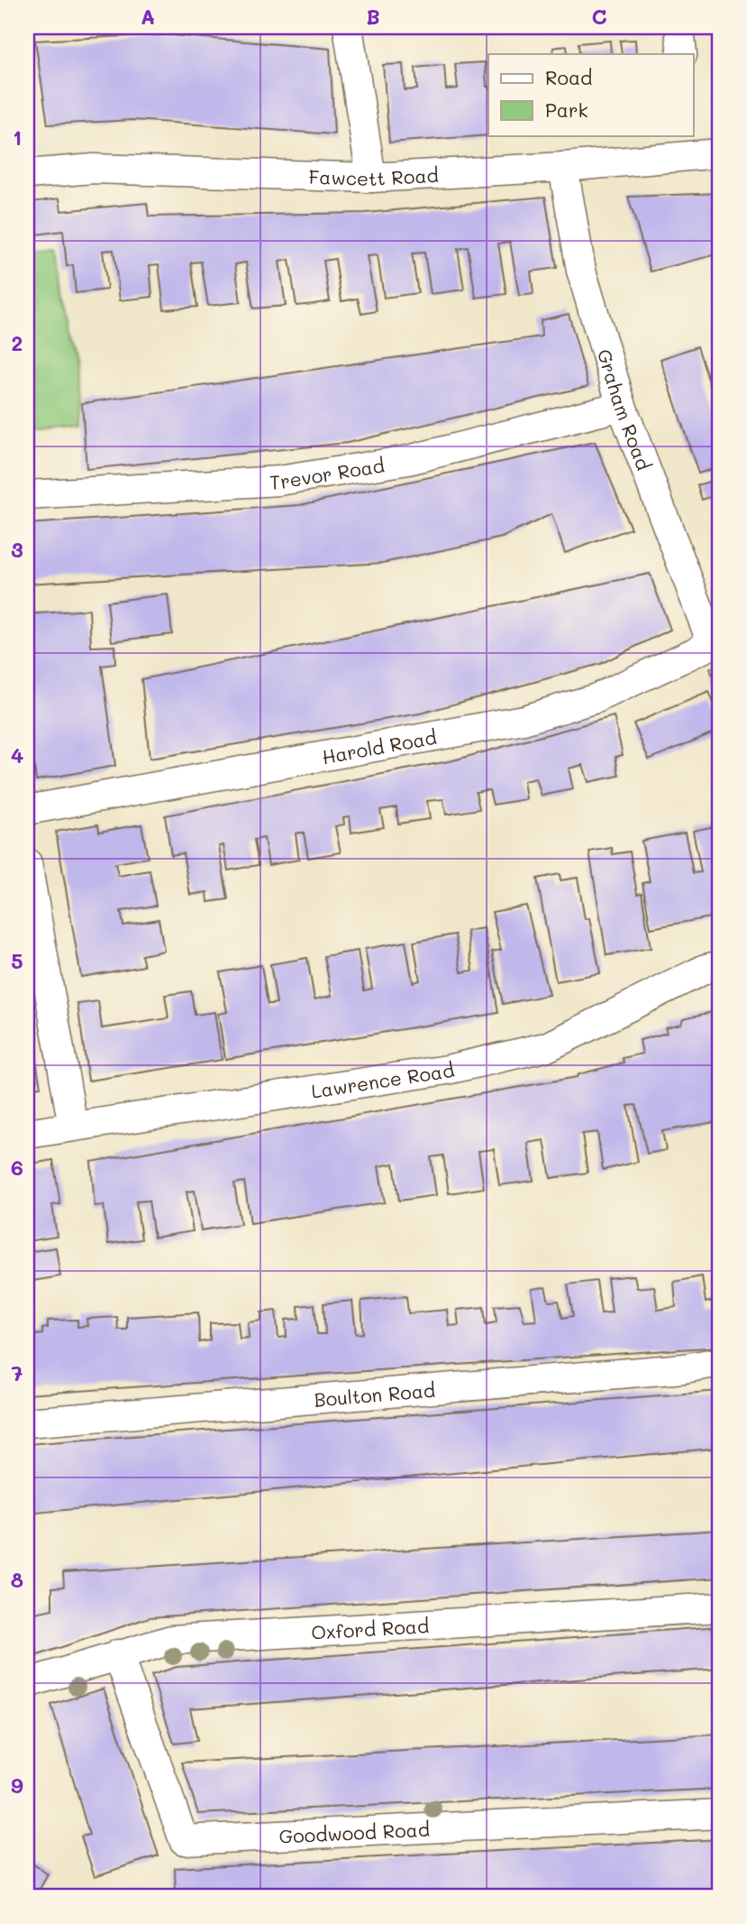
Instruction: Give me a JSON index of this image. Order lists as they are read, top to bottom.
{
  "streets": {
    "street": [
      "Fawcett Road",
      "Graham Road",
      "Trevor Road",
      "Harold Road",
      "Lawrence Road",
      "Boulton Road",
      "Oxford Road",
      "Goodwood Road"
    ]
  },
  "crossings": [
    ["Fawcett Road", "Graham Road"],
    ["Graham Road", "Trevor Road"],
    ["Graham Road", "Harold Road"],
    ["Oxford Road", "Goodwood Road"]
  ],
  "legend": ["Road", "Park"],
  "grid": {
    "columns": ["A", "B", "C"],
    "rows": [
      "1",
      "2",
      "3",
      "4",
      "5",
      "6",
      "7",
      "8",
      "9"
    ]
  }
}
